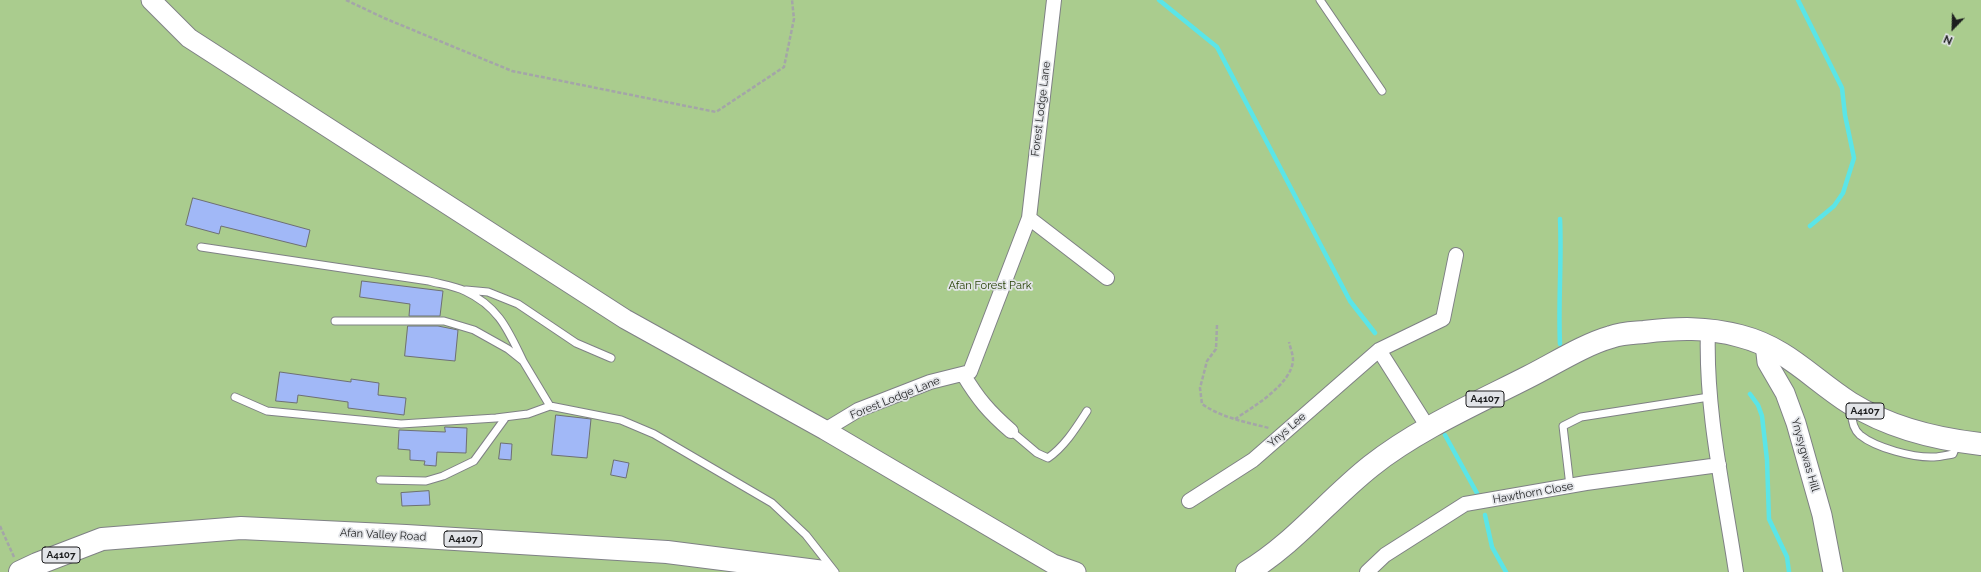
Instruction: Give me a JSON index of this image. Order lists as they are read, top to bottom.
{
  "streets": {
    "main road": ["A4107", "Ynysygwas Hill", "Afan Valley Road"],
    "street": ["Forest Lodge Lane", "Ynys Lee", "Hawthorn Close"]
  },
  "crossings": [
    ["A4107", "Ynysygwas Hill"]
  ],
  "parks": ["Afan Forest Park"],
  "north": "bottom left"
}
